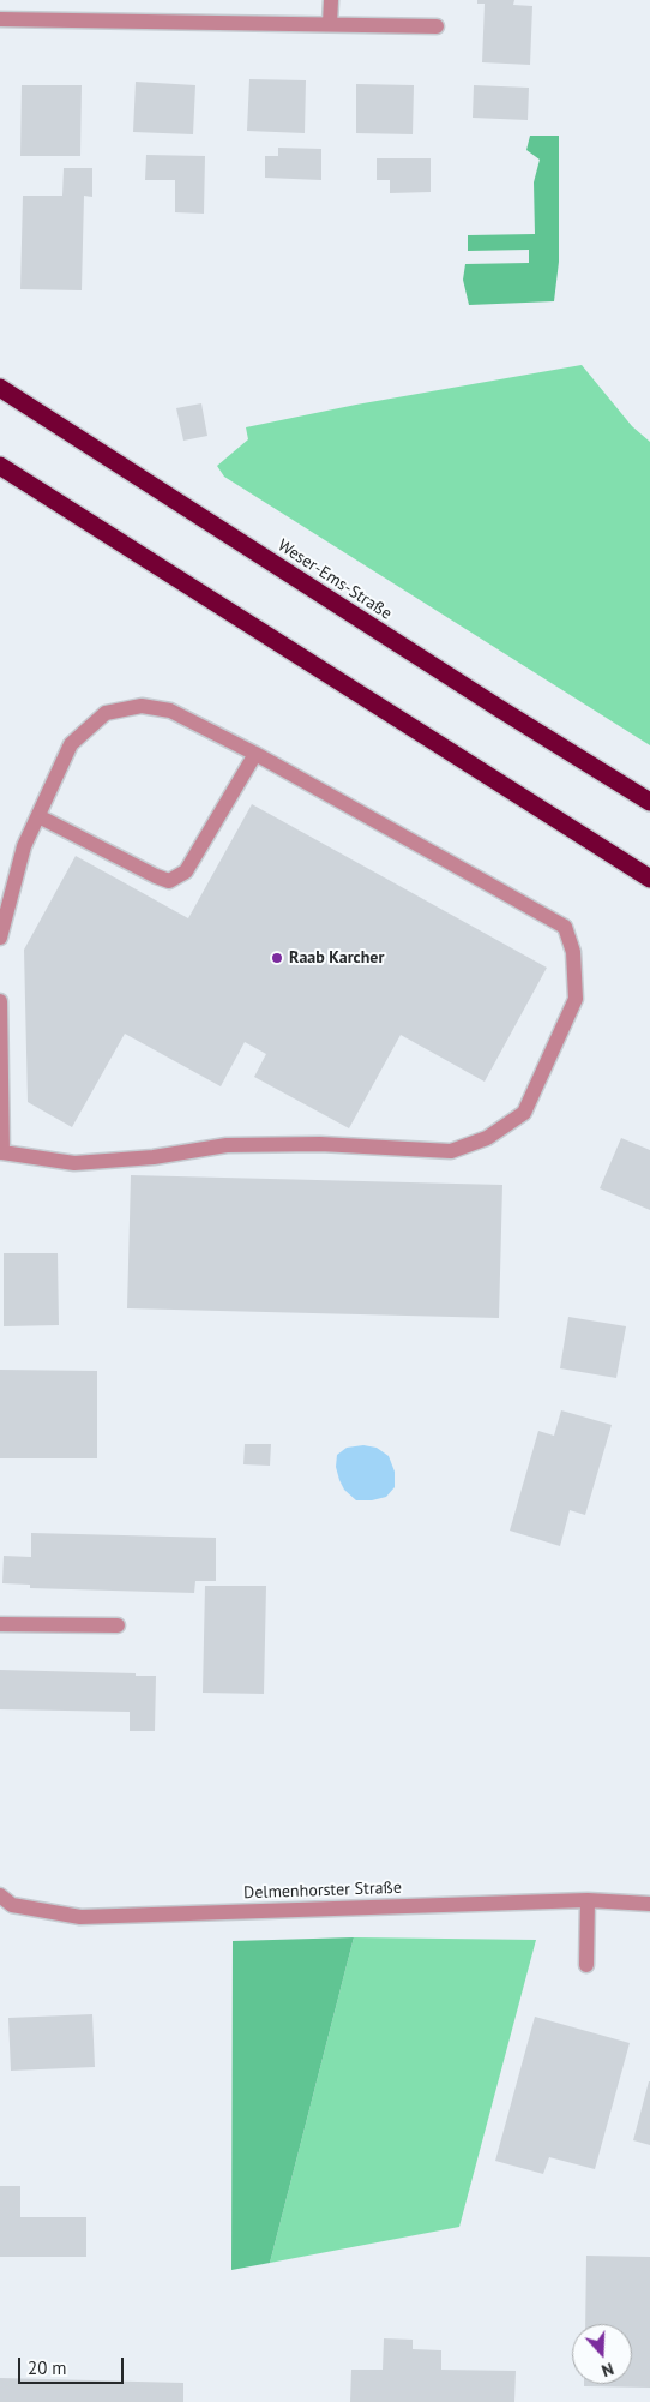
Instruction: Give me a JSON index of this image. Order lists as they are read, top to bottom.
{
  "streets": {
    "highway": ["Weser-Ems-Straße"],
    "street": ["Delmenhorster Straße"]
  },
  "places": ["Raab Karcher"],
  "scale_bar": "20 m",
  "north": "bottom"
}
